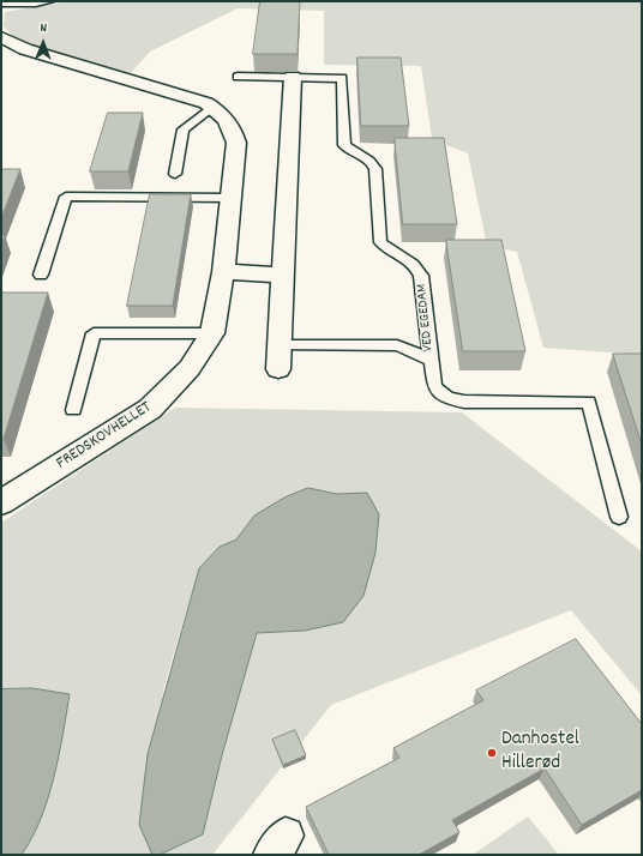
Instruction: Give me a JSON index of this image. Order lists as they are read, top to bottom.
{
  "streets": {
    "street": ["FREDSKOVHELLET"],
    "lane": ["VED EGEDAM"]
  },
  "places": ["Danhostel Hillerød"],
  "north": "top"
}
